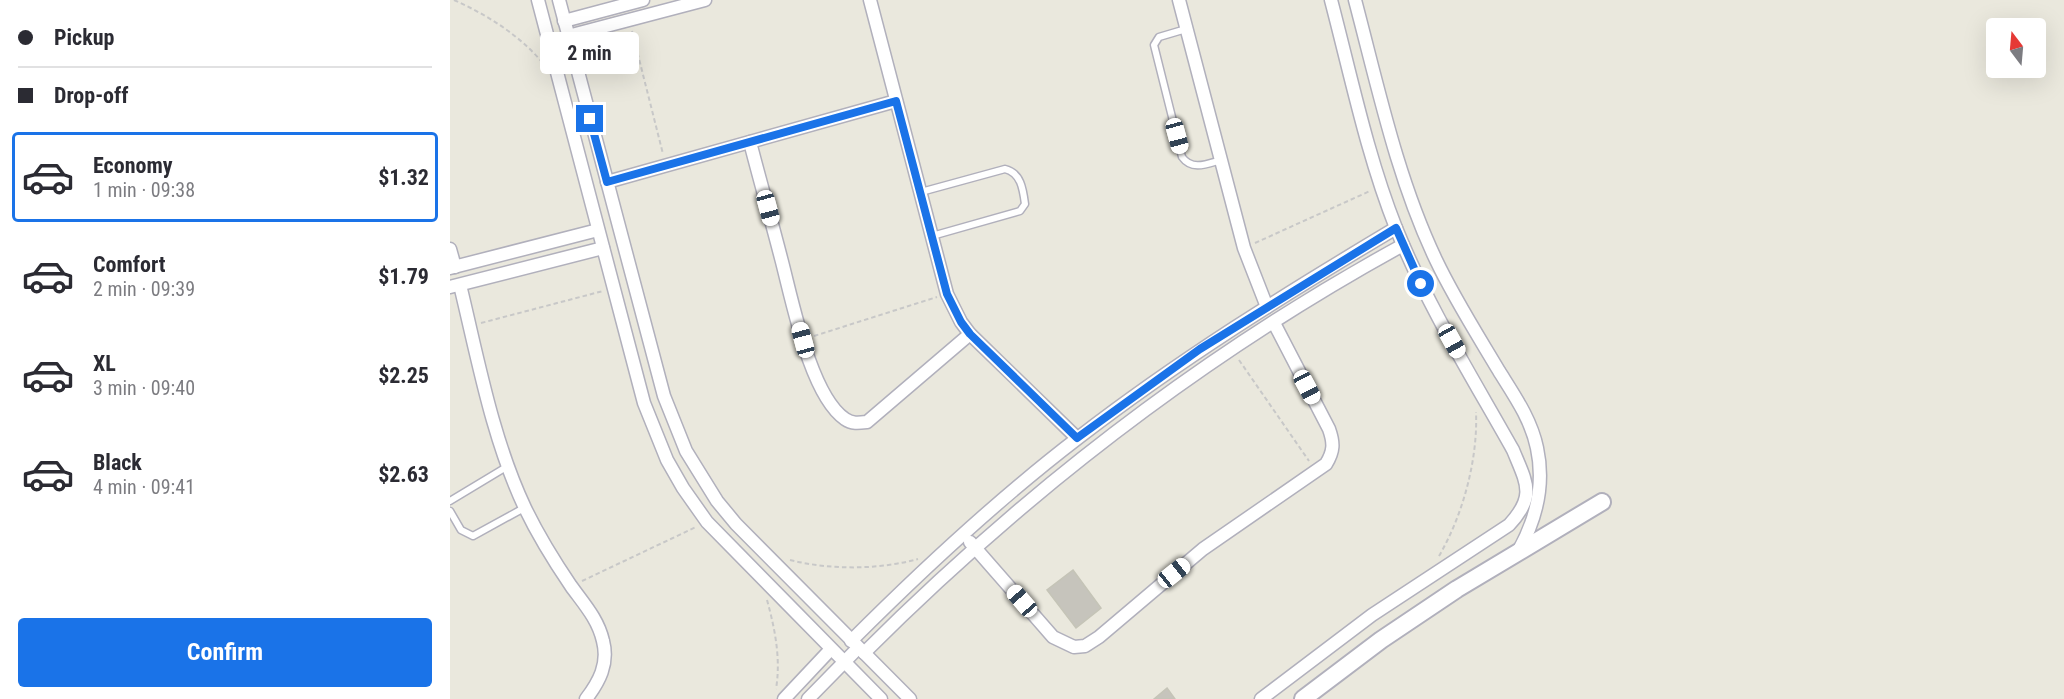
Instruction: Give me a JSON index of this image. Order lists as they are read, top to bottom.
{
  "north": "top",
  "page": {
    "banner": ["Pickup", "Drop-off"],
    "bubble": "2 min",
    "list": [
      {
        "name": "Economy",
        "note": "1 min · 09:38",
        "value": "$1.32"
      },
      {
        "name": "Comfort",
        "note": "2 min · 09:39",
        "value": "$1.79"
      },
      {
        "name": "XL",
        "note": "3 min · 09:40",
        "value": "$2.25"
      },
      {
        "name": "Black",
        "note": "4 min · 09:41",
        "value": "$2.63"
      }
    ],
    "buttons": "Confirm"
  }
}
